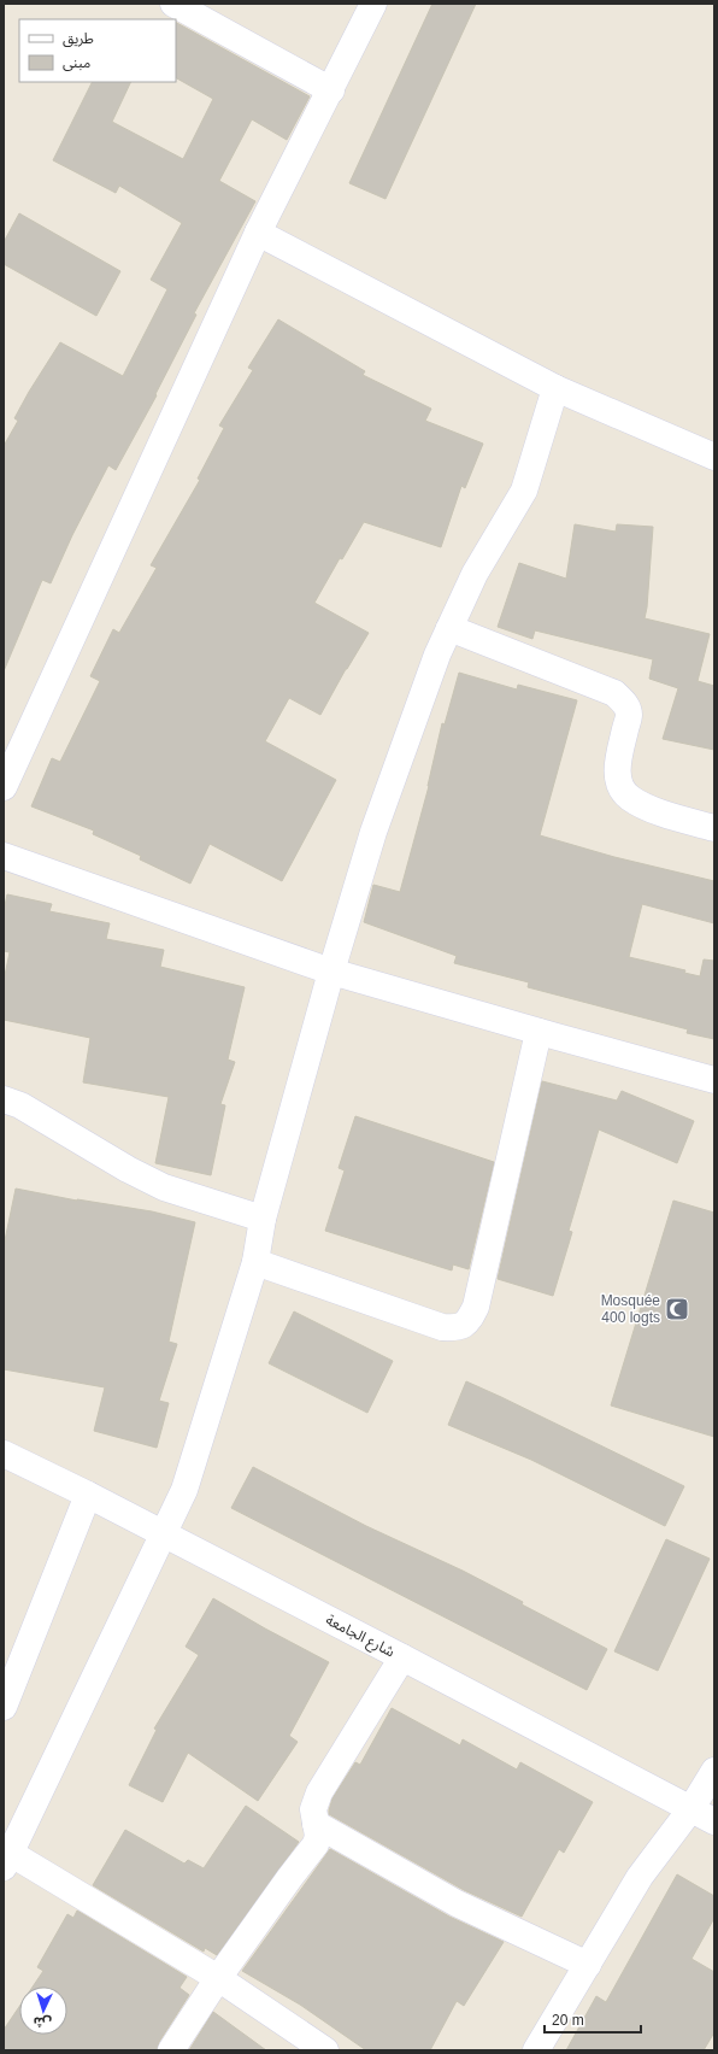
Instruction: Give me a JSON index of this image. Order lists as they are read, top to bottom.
{
  "streets": {
    "street": ["شارع الجامعة"]
  },
  "places": {
    "mosque": ["Mosquée 400 logts"]
  },
  "legend": ["طريق", "مبنى"],
  "scale_bar": "20 m",
  "north": "bottom"
}
